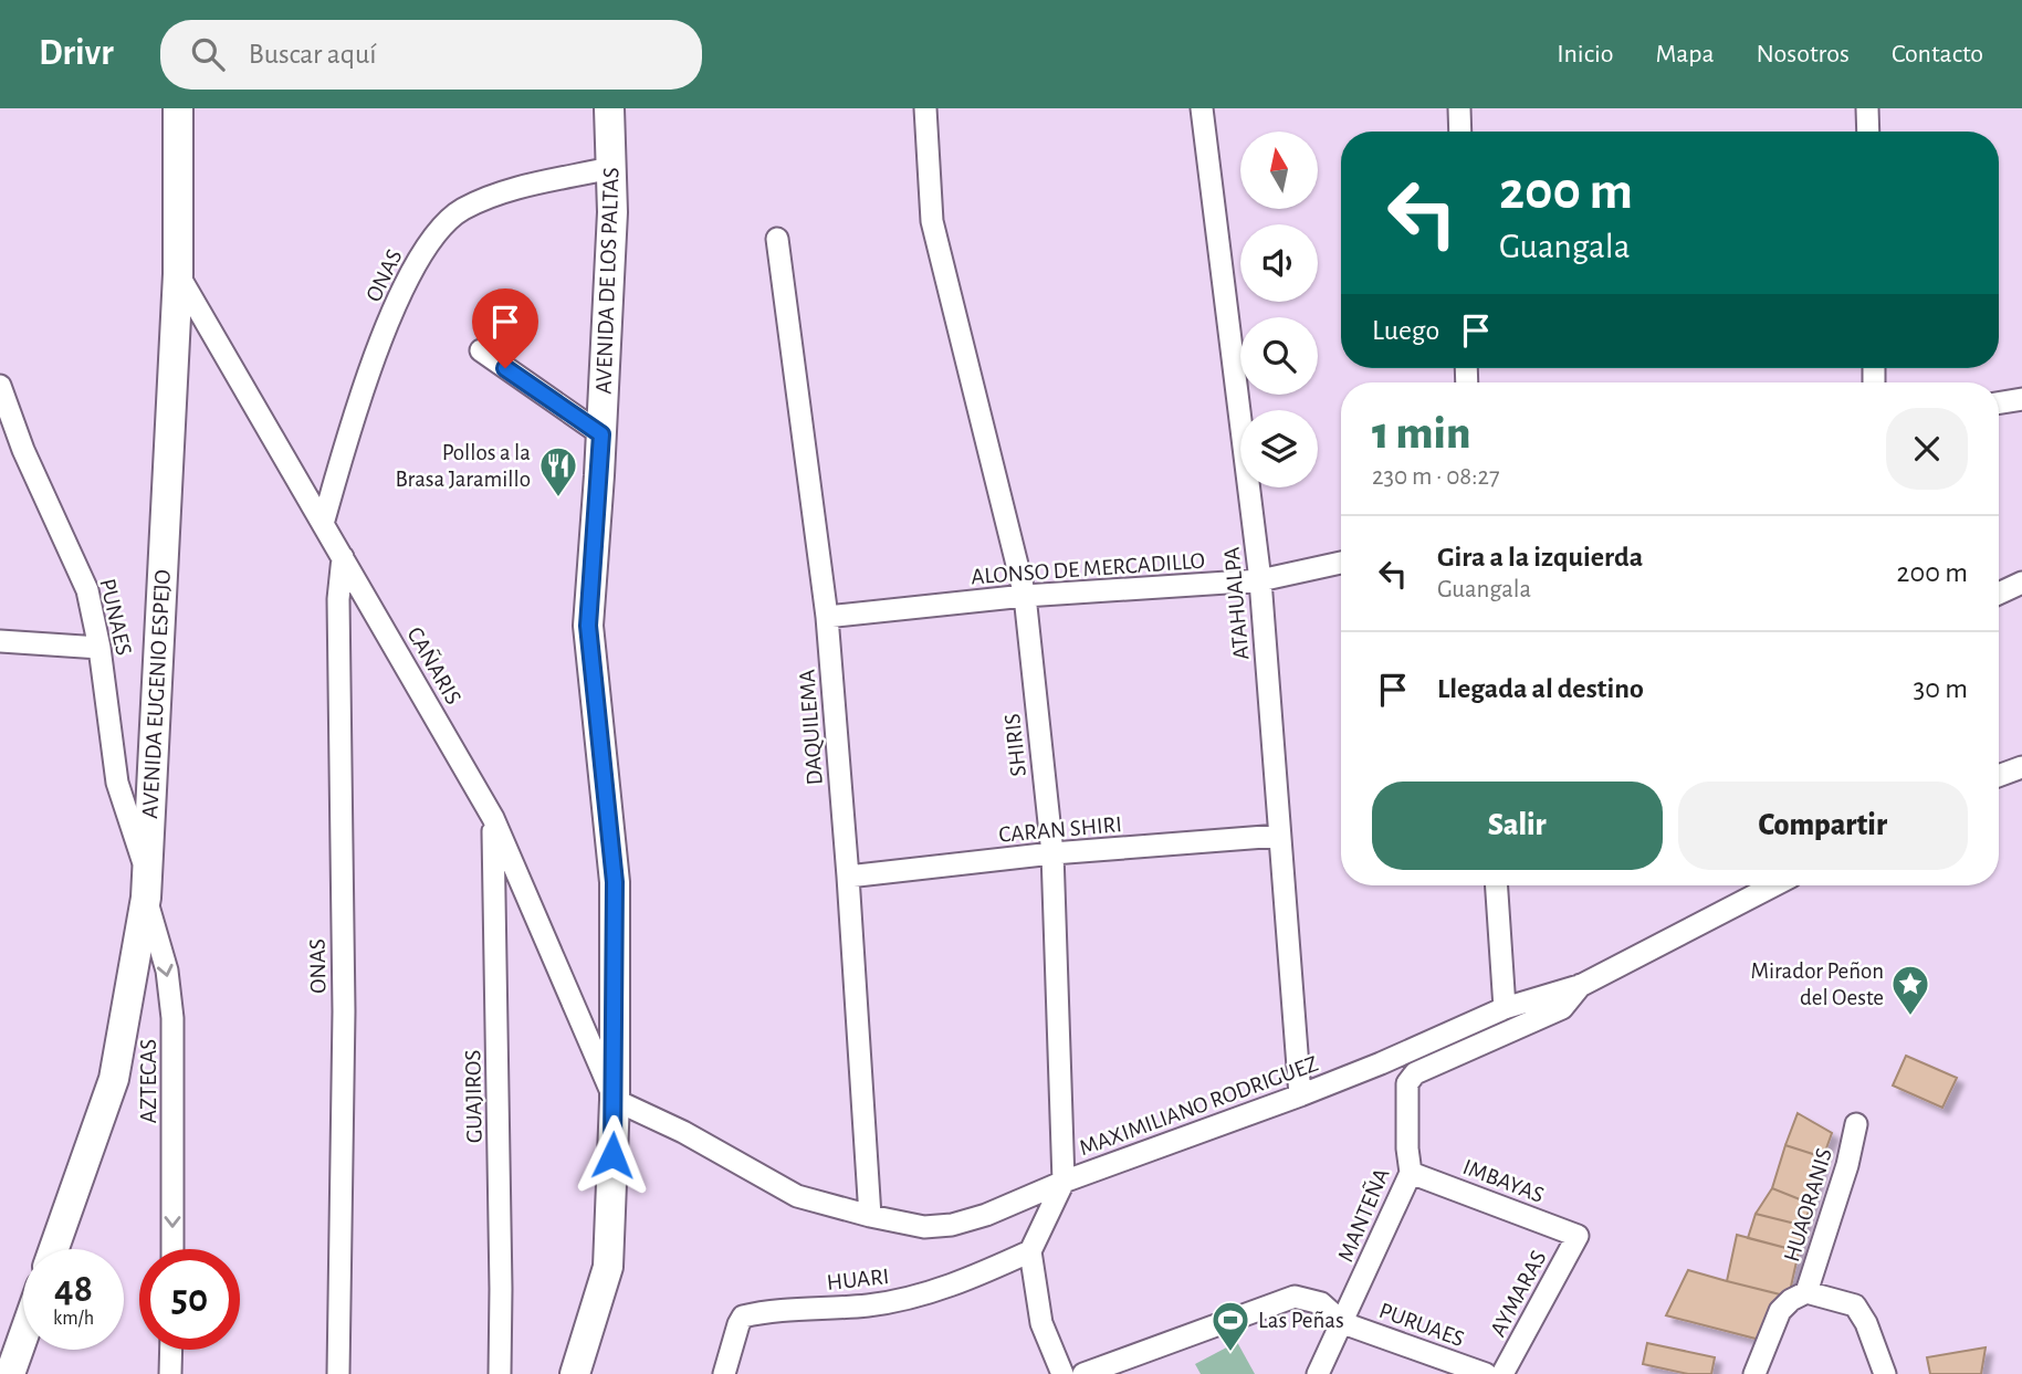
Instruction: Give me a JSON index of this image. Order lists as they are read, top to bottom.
{
  "streets": {
    "main road": ["AVENIDA DE LOS PALTAS", "AVENIDA EUGENIO ESPEJO"],
    "street": [
      "ONAS",
      "ALONSO DE MERCADILLO",
      "ATAHUALPA",
      "PUNAES",
      "CAÑARIS",
      "DAQUILEMA",
      "SHIRIS",
      "CARAN SHIRI",
      "AZTECAS",
      "GUAJIROS",
      "MAXIMILIANO RODRIGUEZ",
      "IMBAYAS",
      "HUAORANIS",
      "MANTEÑA",
      "HUARI",
      "AYMARAS",
      "PURUAES"
    ]
  },
  "crossings": [
    ["ONAS", "AVENIDA DE LOS PALTAS"],
    ["ONAS", "CAÑARIS"],
    ["AVENIDA DE LOS PALTAS", "CAÑARIS"],
    ["AVENIDA DE LOS PALTAS", "MAXIMILIANO RODRIGUEZ"],
    ["ALONSO DE MERCADILLO", "ATAHUALPA"],
    ["ALONSO DE MERCADILLO", "DAQUILEMA"],
    ["ALONSO DE MERCADILLO", "SHIRIS"],
    ["ATAHUALPA", "CARAN SHIRI"],
    ["ATAHUALPA", "MAXIMILIANO RODRIGUEZ"],
    ["PUNAES", "AVENIDA EUGENIO ESPEJO"],
    ["PUNAES", "AZTECAS"],
    ["CAÑARIS", "AVENIDA EUGENIO ESPEJO"],
    ["CAÑARIS", "GUAJIROS"],
    ["CAÑARIS", "MAXIMILIANO RODRIGUEZ"],
    ["AVENIDA EUGENIO ESPEJO", "AZTECAS"],
    ["DAQUILEMA", "CARAN SHIRI"],
    ["DAQUILEMA", "MAXIMILIANO RODRIGUEZ"],
    ["SHIRIS", "CARAN SHIRI"],
    ["SHIRIS", "MAXIMILIANO RODRIGUEZ"],
    ["SHIRIS", "HUARI"],
    ["MAXIMILIANO RODRIGUEZ", "MANTEÑA"],
    ["IMBAYAS", "MANTEÑA"],
    ["IMBAYAS", "AYMARAS"],
    ["MANTEÑA", "PURUAES"]
  ],
  "one_way": ["AZTECAS"],
  "places": {
    "restaurant": ["Pollos a la Brasa Jaramillo"],
    "place": ["Mirador Peñon del Oeste"],
    "sports": ["Las Peñas"]
  },
  "north": "top",
  "page": {
    "header": "Drivr",
    "search": "Buscar aquí",
    "nav": [
      "Inicio",
      "Mapa",
      "Nosotros",
      "Contacto"
    ],
    "turn": ["200 m", "Guangala"],
    "then": "Luego",
    "heading": ["1 min", "230 m · 08:27"],
    "list": [
      {
        "name": "Gira a la izquierda",
        "note": "Guangala",
        "value": "200 m"
      },
      {
        "name": "Llegada al destino",
        "value": "30 m"
      }
    ],
    "buttons": ["Salir", "Compartir"],
    "speed": "48 km/h",
    "limit": "50"
  }
}
